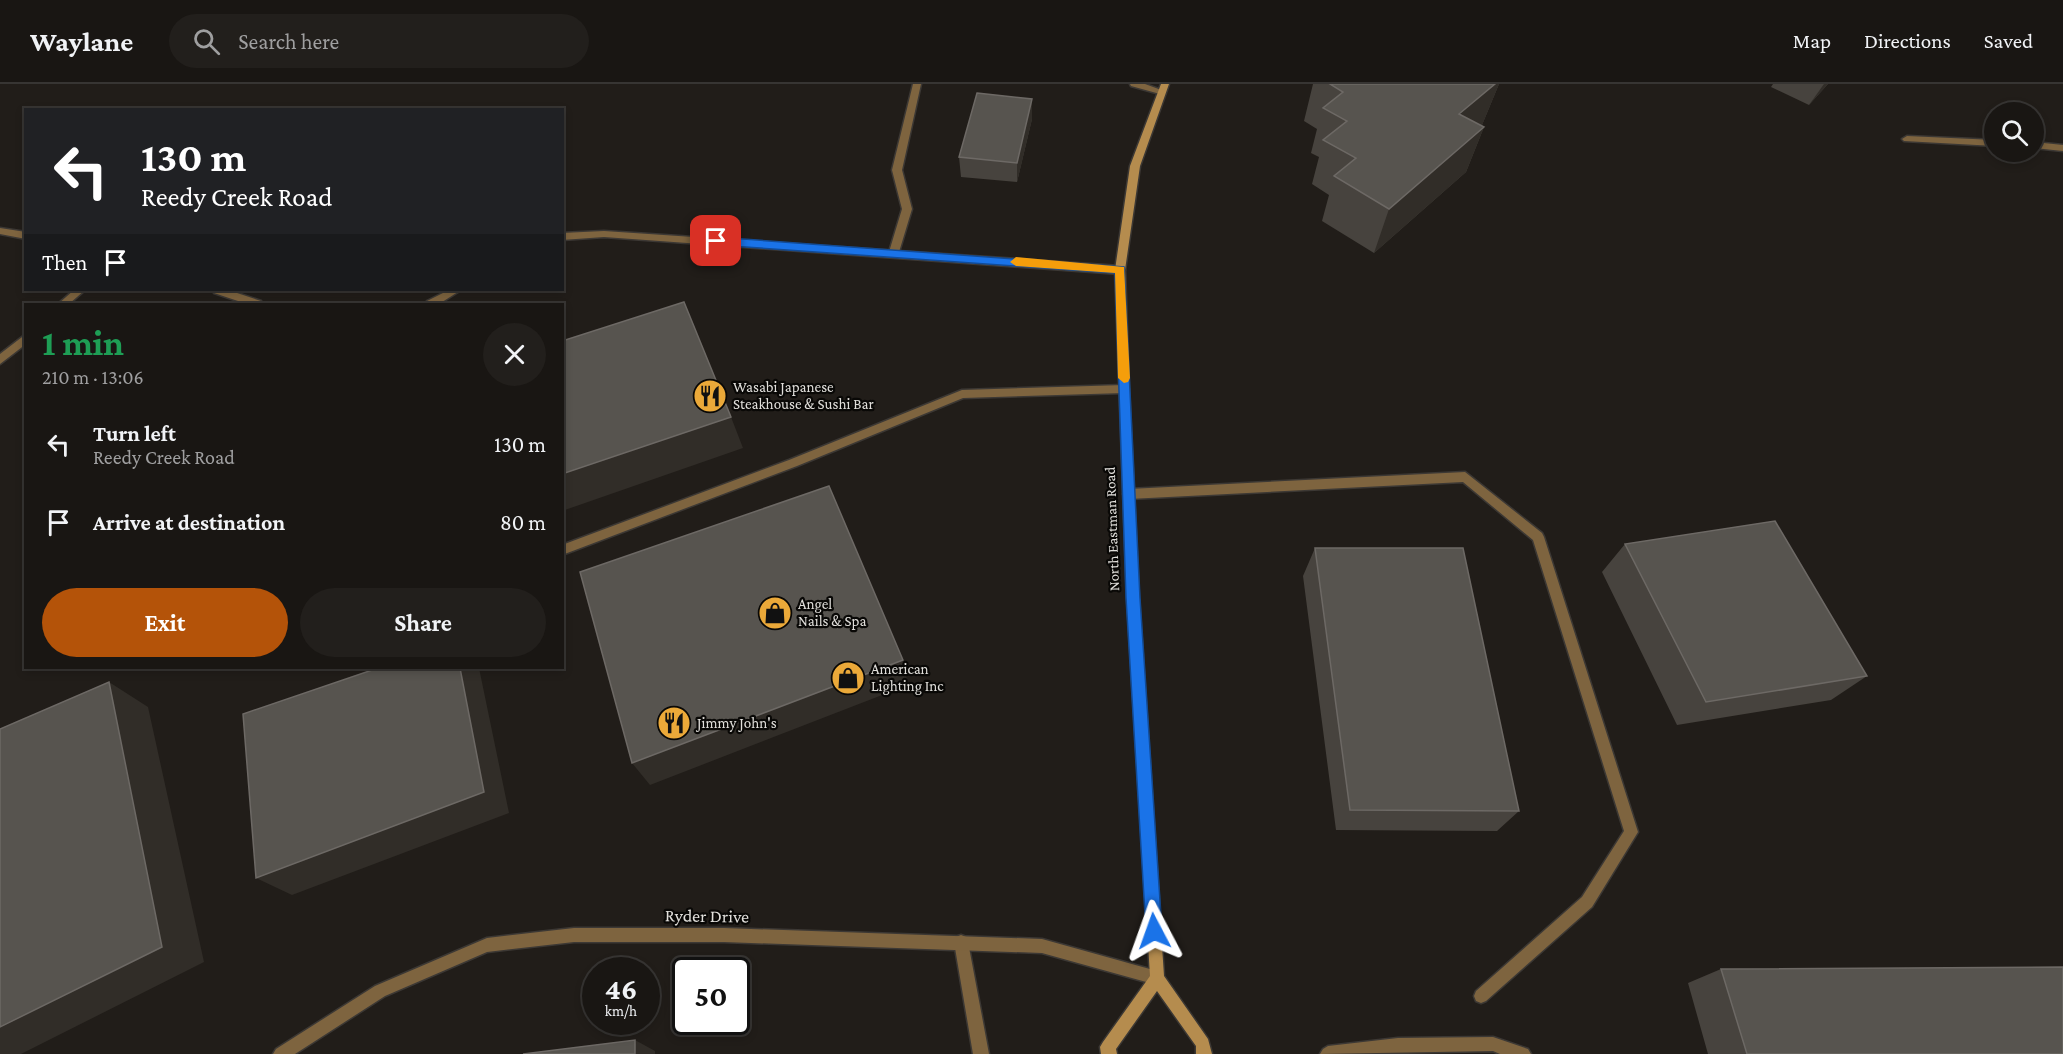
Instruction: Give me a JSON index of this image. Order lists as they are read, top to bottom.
{
  "streets": {
    "main road": ["North Eastman Road"],
    "street": ["Ryder Drive"]
  },
  "crossings": [
    ["North Eastman Road", "Ryder Drive"]
  ],
  "places": {
    "restaurant": ["Wasabi Japanese Steakhouse & Sushi Bar", "Jimmy John's"],
    "shop": ["Angel Nails & Spa", "American Lighting Inc"]
  },
  "page": {
    "header": "Waylane",
    "search": "Search here",
    "nav": ["Map", "Directions", "Saved"],
    "turn": ["130 m", "Reedy Creek Road"],
    "then": "Then",
    "heading": ["1 min", "210 m · 13:06"],
    "list": [
      {
        "name": "Turn left",
        "note": "Reedy Creek Road",
        "value": "130 m"
      },
      {
        "name": "Arrive at destination",
        "value": "80 m"
      }
    ],
    "buttons": ["Exit", "Share"],
    "speed": "46 km/h",
    "limit": "50"
  }
}
